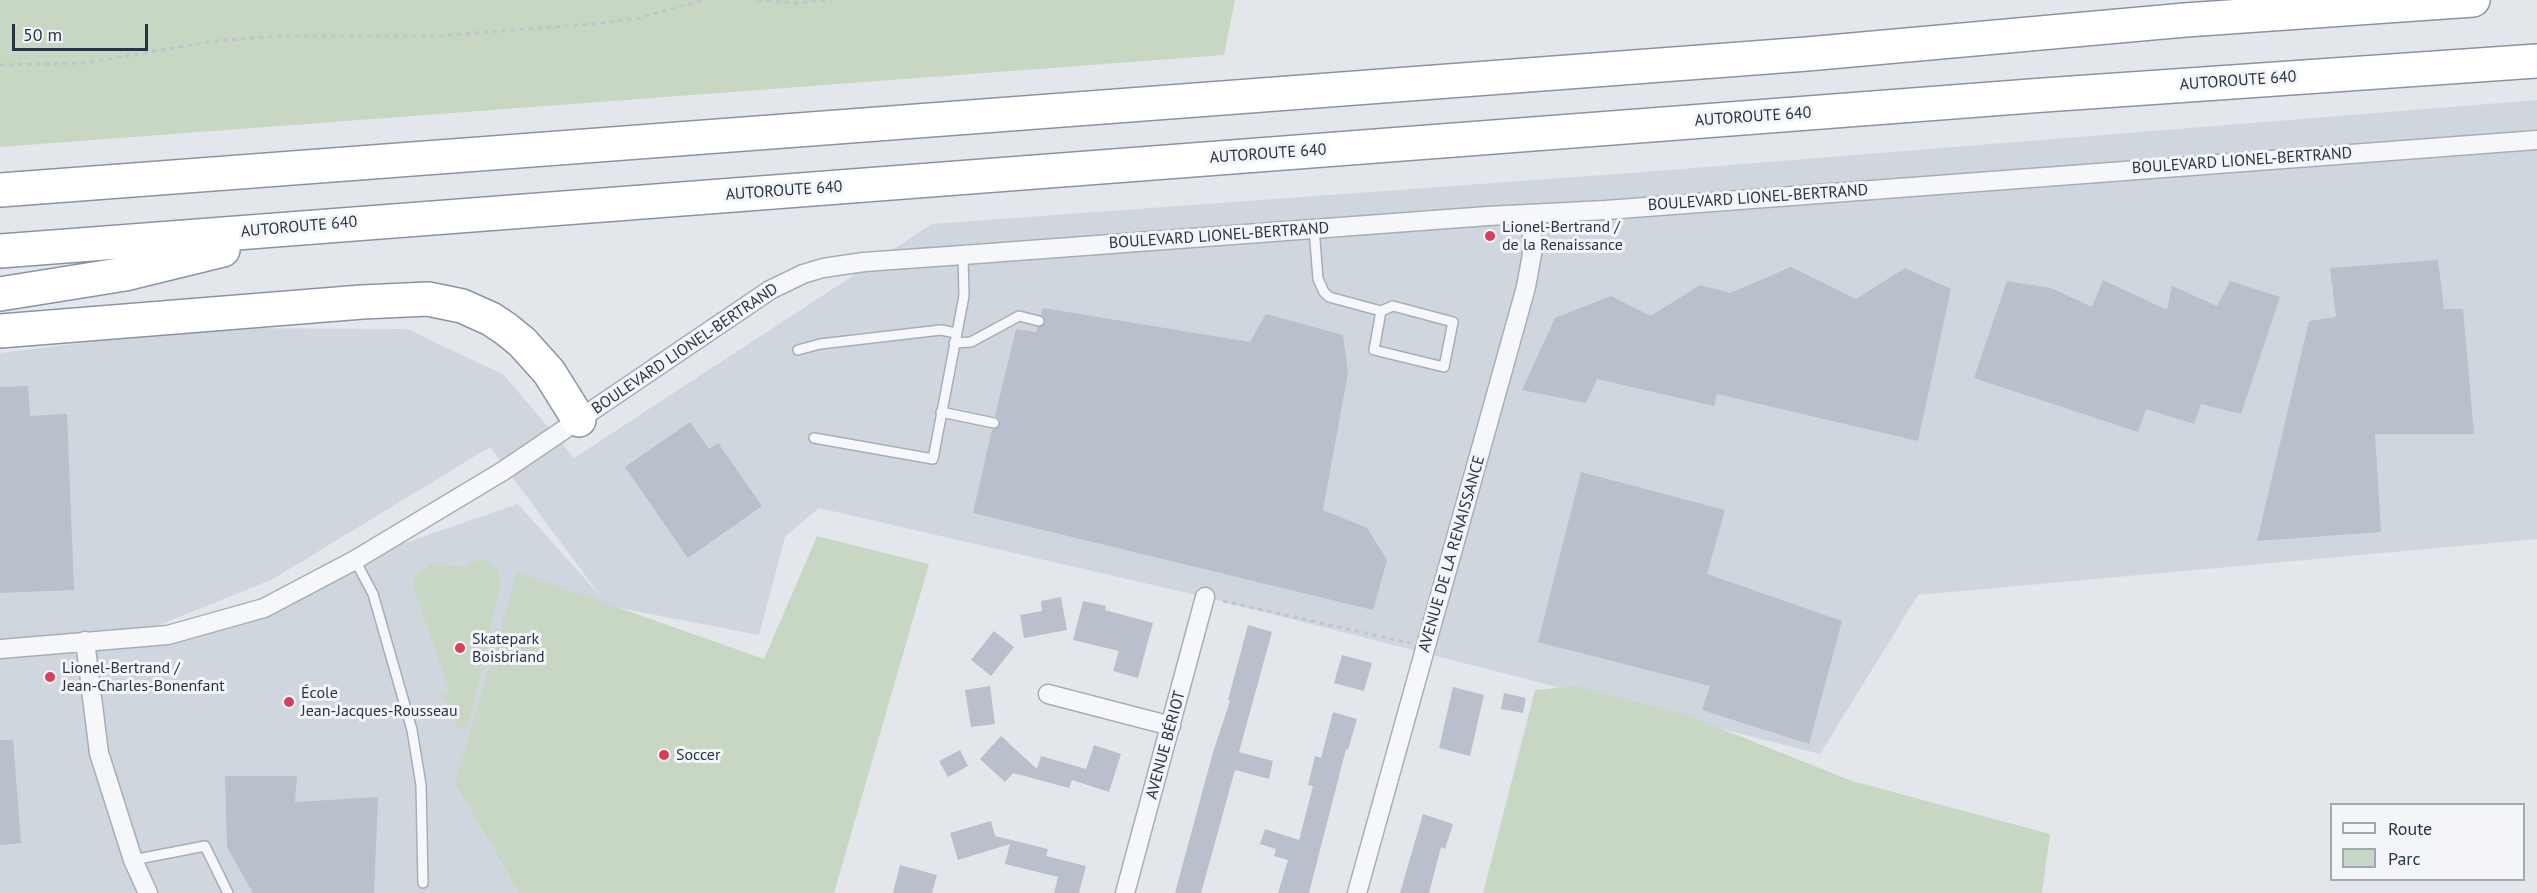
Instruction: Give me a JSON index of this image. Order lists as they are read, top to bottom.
{
  "streets": {
    "highway": ["AUTOROUTE 640"],
    "street": ["BOULEVARD LIONEL-BERTRAND", "AVENUE DE LA RENAISSANCE", "AVENUE BÉRIOT"]
  },
  "crossings": [
    ["BOULEVARD LIONEL-BERTRAND", "AVENUE DE LA RENAISSANCE"]
  ],
  "places": [
    "Lionel-Bertrand / de la Renaissance",
    "Skatepark Boisbriand",
    "Lionel-Bertrand / Jean-Charles-Bonenfant",
    "École Jean-Jacques-Rousseau",
    "Soccer"
  ],
  "legend": ["Route", "Parc"],
  "scale_bar": "50 m"
}
